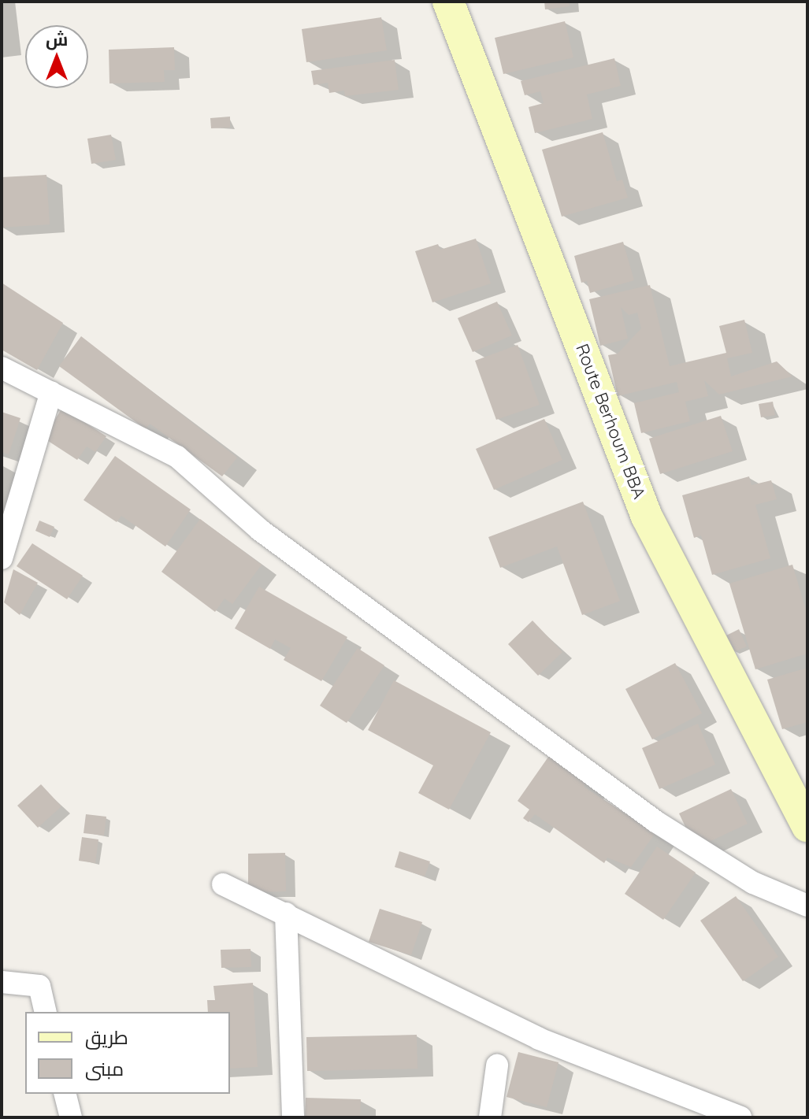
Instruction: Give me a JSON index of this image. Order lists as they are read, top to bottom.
{
  "streets": {
    "main road": ["Route Berhoum BBA"]
  },
  "legend": ["طريق", "مبنى"],
  "north": "top"
}
